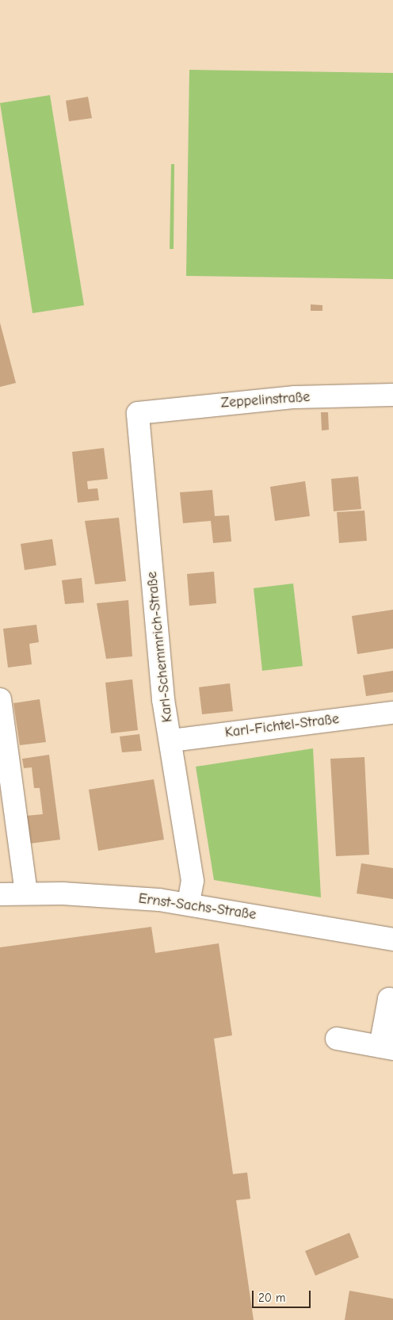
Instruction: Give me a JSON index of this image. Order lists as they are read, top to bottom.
{
  "streets": {
    "street": [
      "Zeppelinstraße",
      "Karl-Schemmrich-Straße",
      "Karl-Fichtel-Straße",
      "Ernst-Sachs-Straße"
    ]
  },
  "crossings": [
    ["Zeppelinstraße", "Karl-Schemmrich-Straße"],
    ["Karl-Schemmrich-Straße", "Karl-Fichtel-Straße"],
    ["Karl-Schemmrich-Straße", "Ernst-Sachs-Straße"]
  ],
  "scale_bar": "20 m"
}
